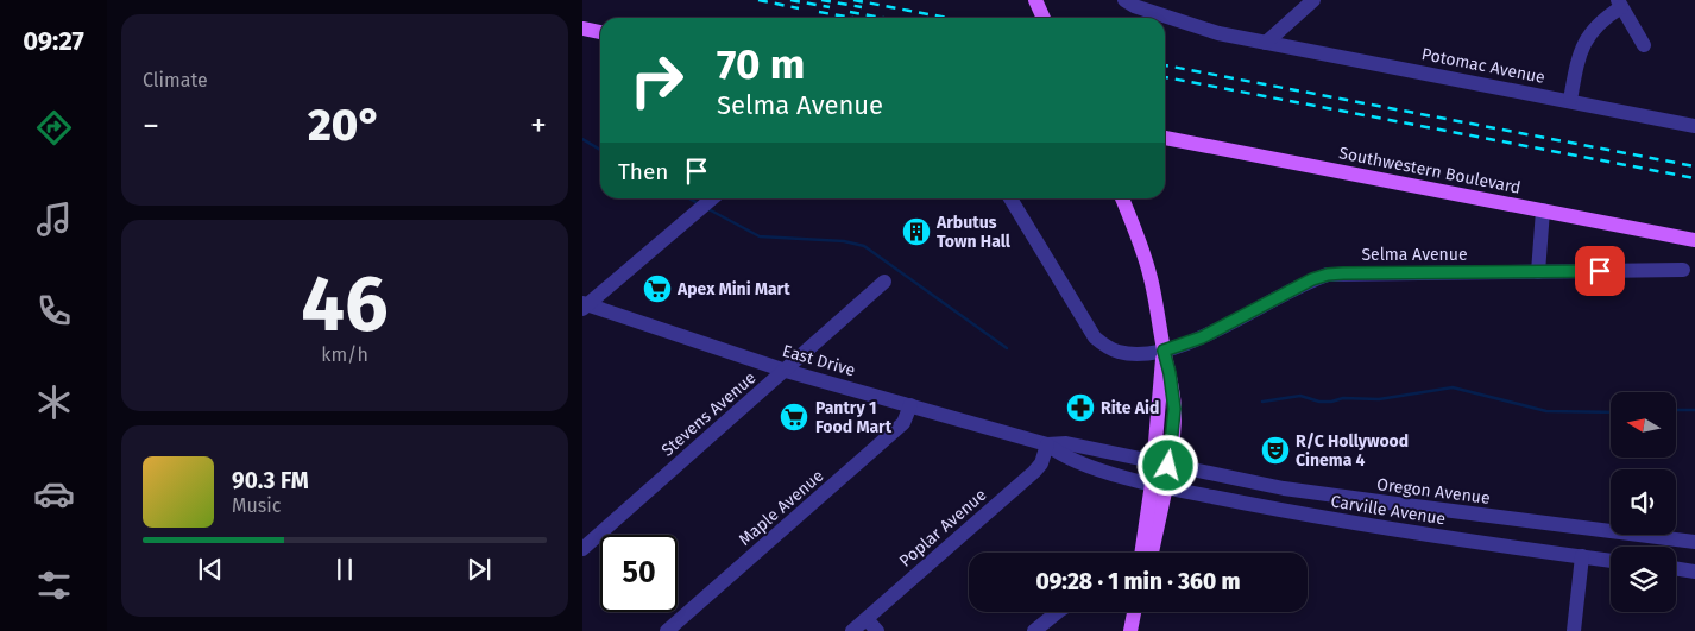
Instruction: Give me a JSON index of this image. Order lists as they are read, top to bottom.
{
  "streets": {
    "main road": ["Southwestern Boulevard"],
    "street": [
      "Potomac Avenue",
      "Selma Avenue",
      "East Drive",
      "Stevens Avenue",
      "Oregon Avenue",
      "Maple Avenue",
      "Carville Avenue",
      "Poplar Avenue"
    ]
  },
  "crossings": [
    ["East Drive", "Stevens Avenue"],
    ["East Drive", "Oregon Avenue"],
    ["East Drive", "Maple Avenue"],
    ["East Drive", "Carville Avenue"],
    ["East Drive", "Poplar Avenue"]
  ],
  "places": {
    "building": ["Arbutus Town Hall"],
    "supermarket": ["Apex Mini Mart", "Pantry 1 Food Mart"],
    "pharmacy": ["Rite Aid"],
    "theatre": ["R/C Hollywood Cinema 4"]
  },
  "north": "left",
  "page": {
    "tabs": "09:27",
    "tile": [
      "Climate",
      ["46", "km/h"]
    ],
    "turn": ["70 m", "Selma Avenue"],
    "heat": ["−", "20°", "+"],
    "then": "Then",
    "song": ["90.3 FM", "Music"],
    "limit": "50",
    "trip": "09:28 · 1 min · 360 m"
  }
}
